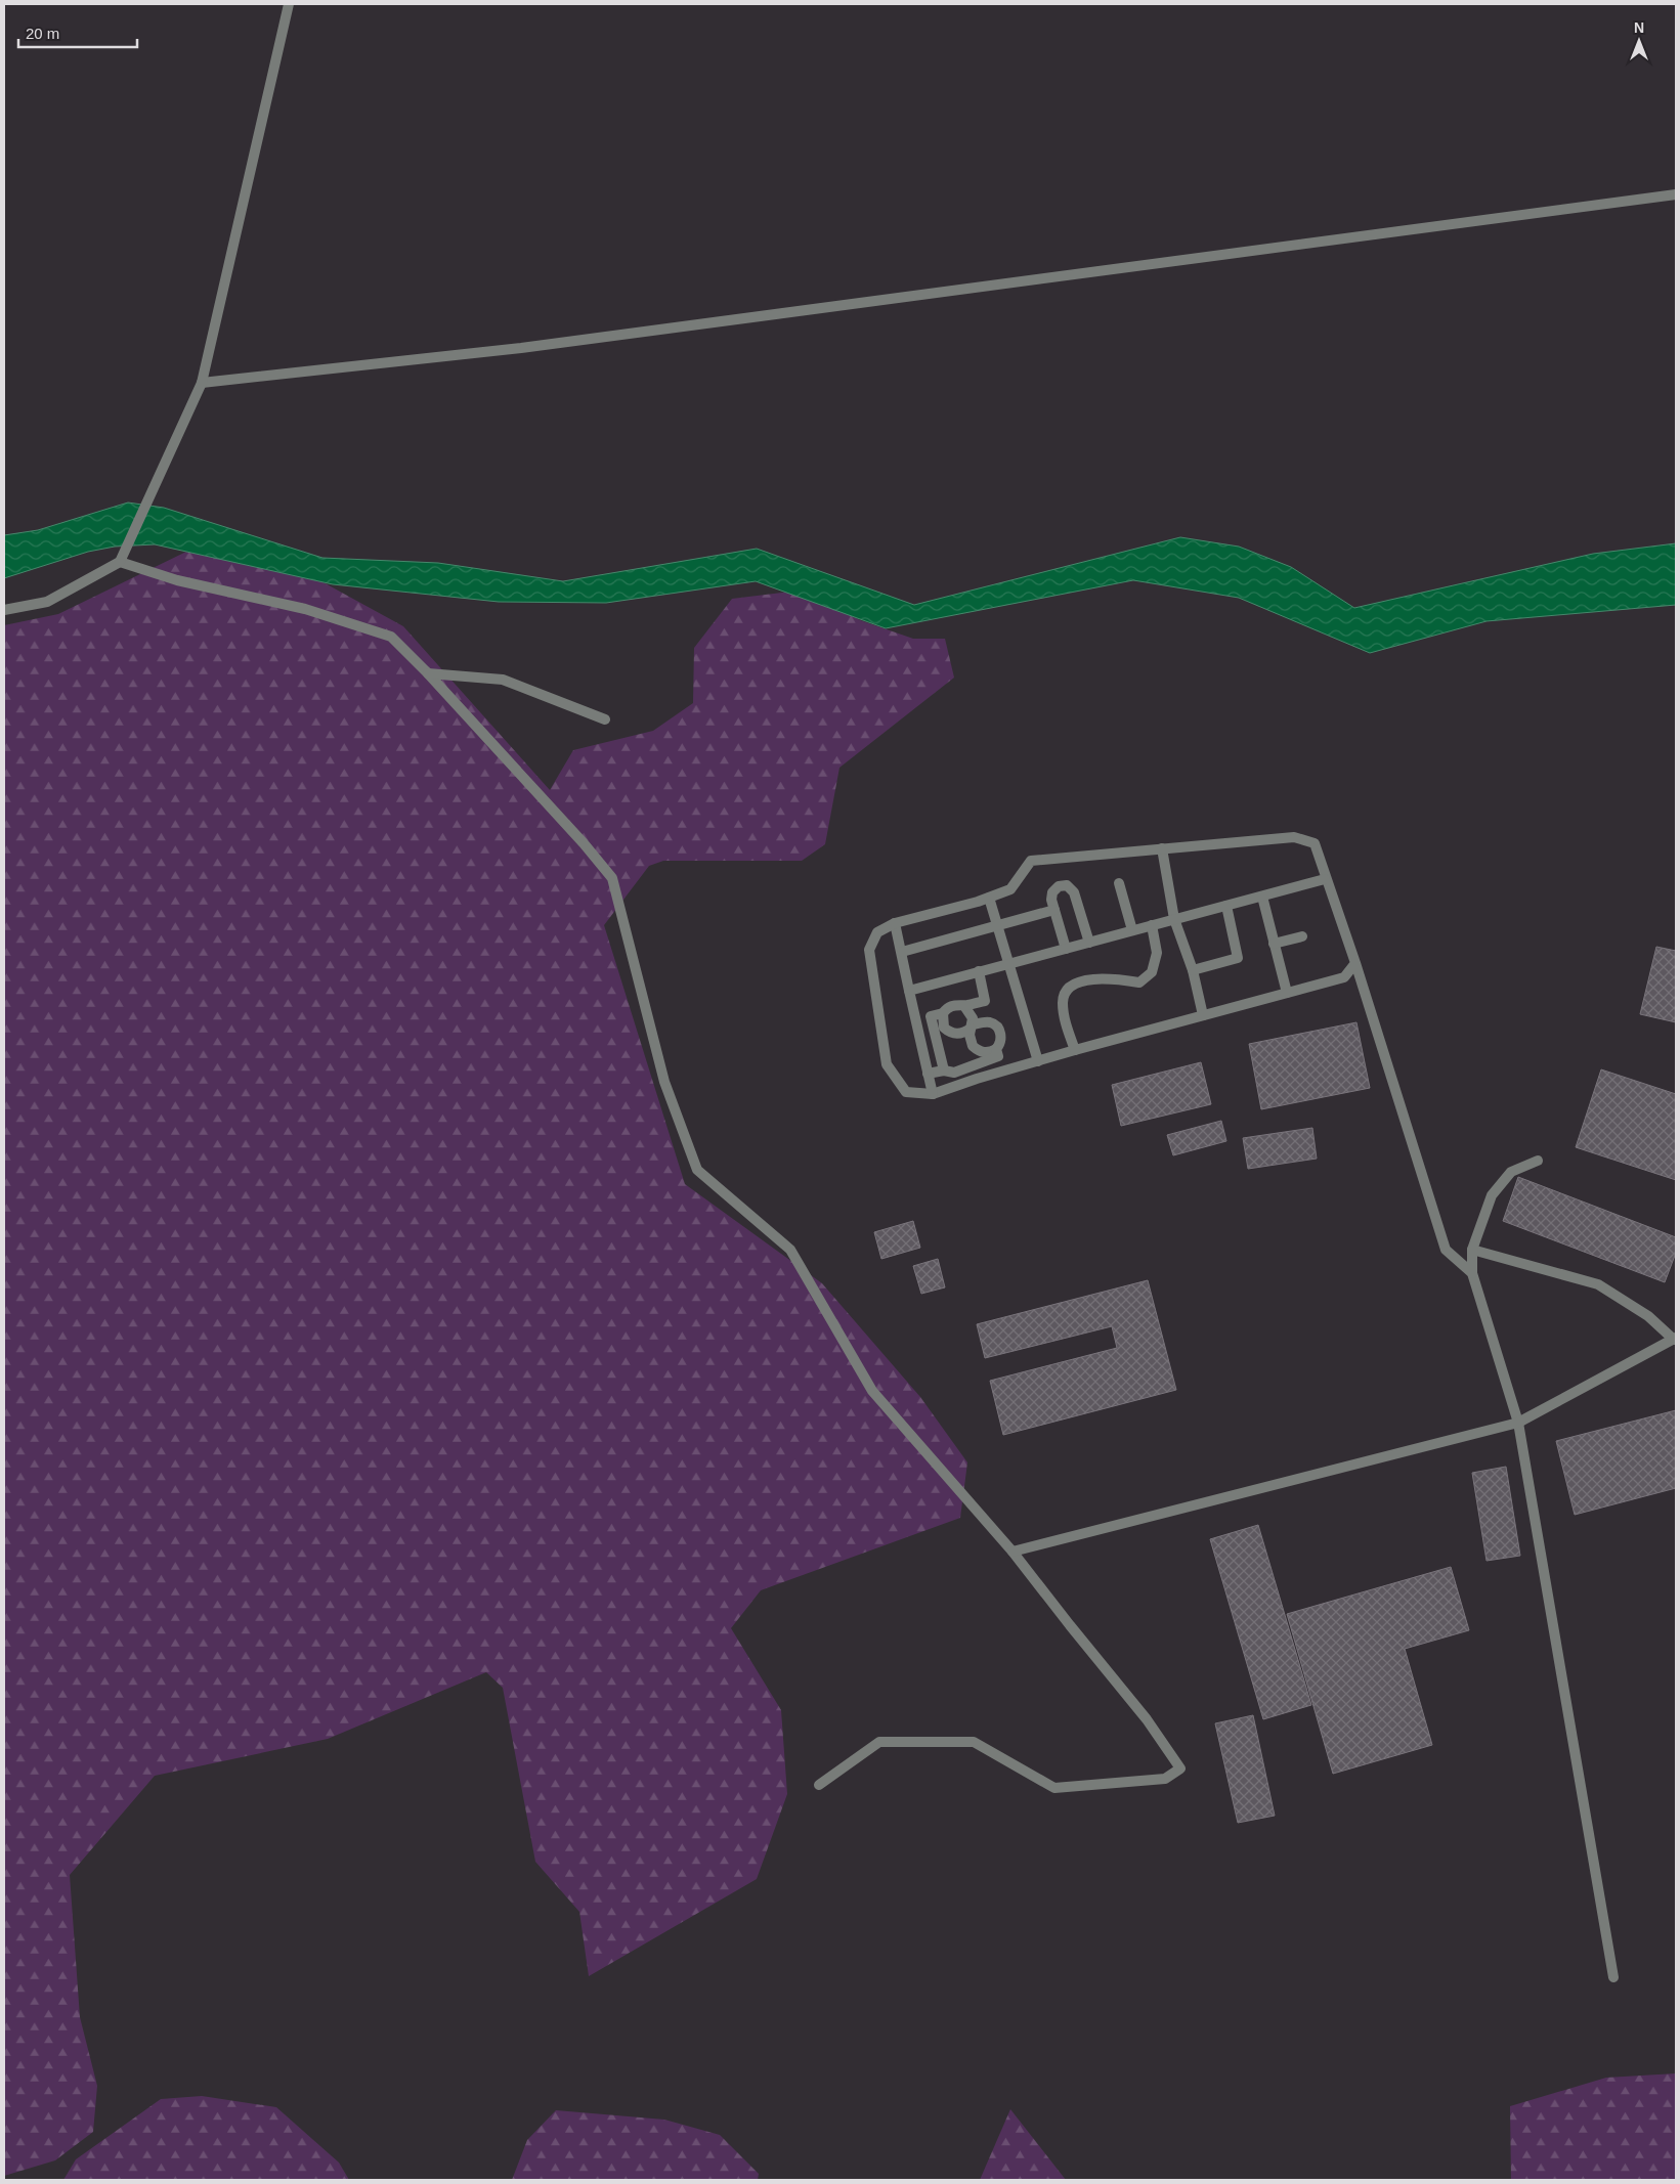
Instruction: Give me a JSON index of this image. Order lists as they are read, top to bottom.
{
  "scale_bar": "20 m",
  "north": "top"
}
